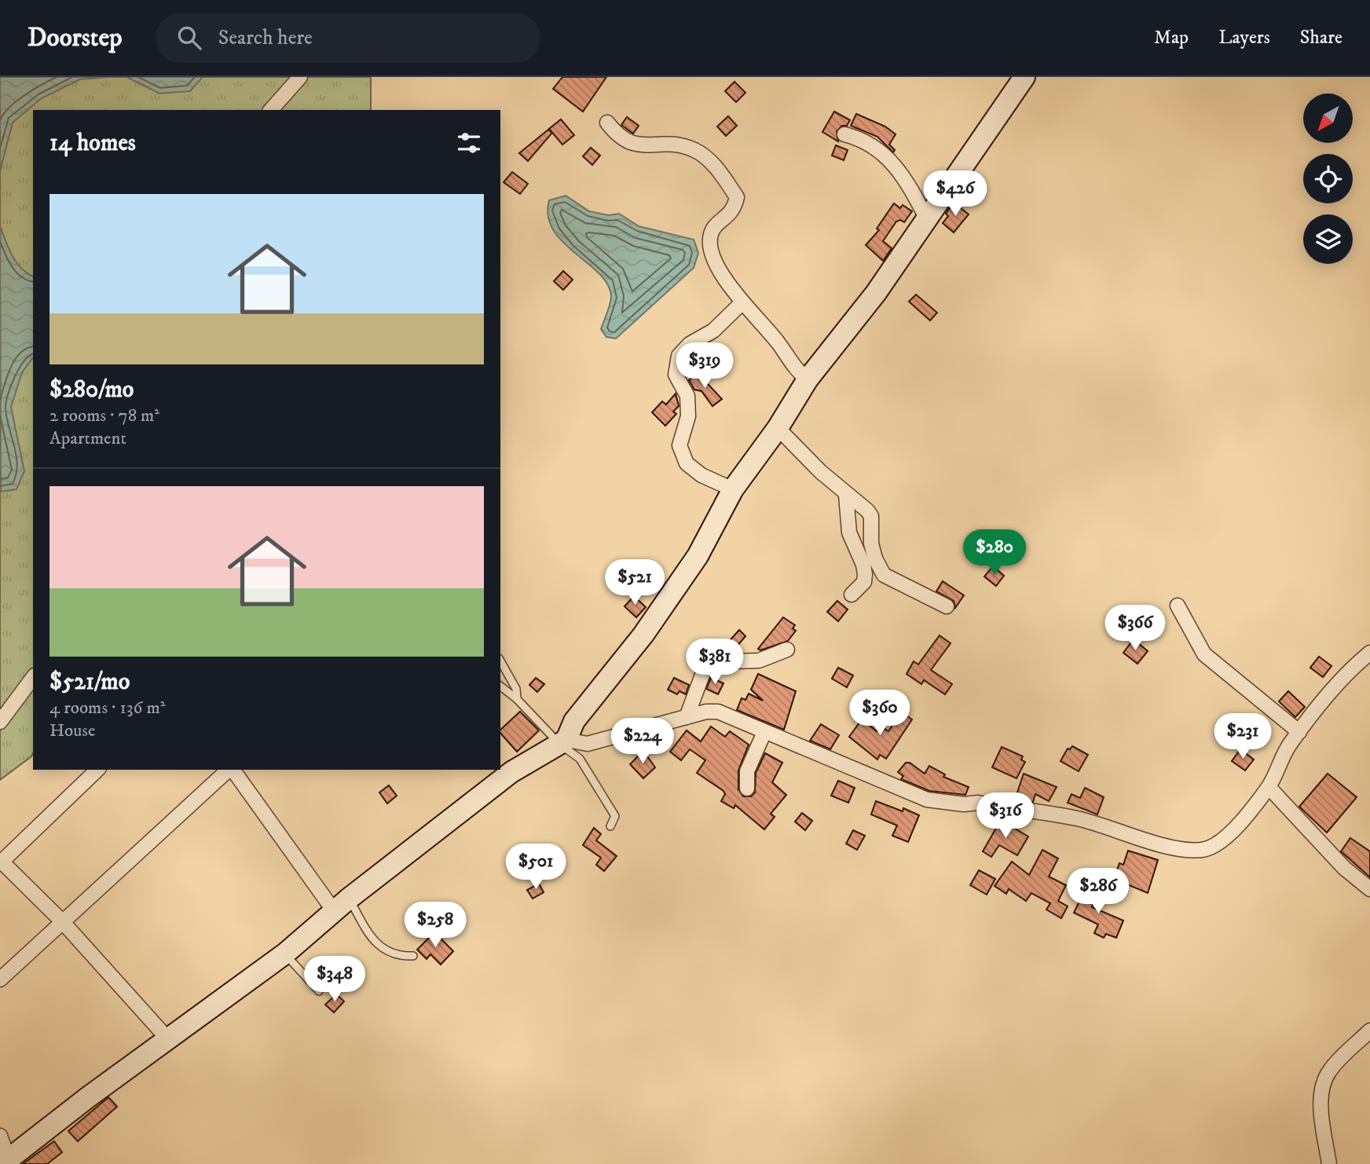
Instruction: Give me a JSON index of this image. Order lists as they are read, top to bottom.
{
  "north": "bottom left",
  "page": {
    "header": "Doorstep",
    "search": "Search here",
    "nav": ["Map", "Layers", "Share"],
    "heading": "14 homes",
    "price": [
      "$426",
      "$319",
      "$280",
      "$521",
      "$366",
      "$381",
      "$360",
      "$231",
      "$224",
      "$316",
      "$501",
      "$286",
      "$258",
      "$348"
    ],
    "list": [
      {
        "name": "$280/mo",
        "note": "2 rooms · 78 m² · Apartment"
      },
      {
        "name": "$521/mo",
        "note": "4 rooms · 136 m² · House"
      }
    ]
  }
}
